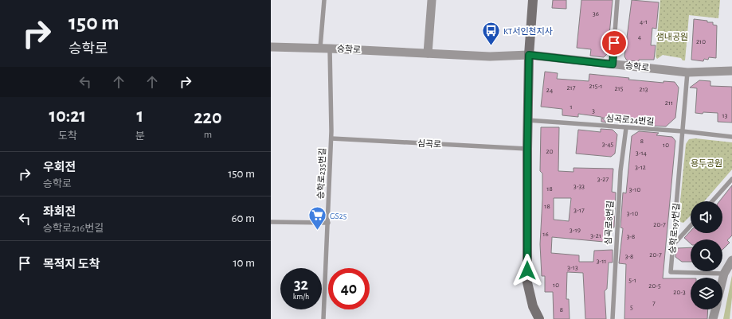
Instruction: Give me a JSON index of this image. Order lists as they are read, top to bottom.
{
  "streets": {
    "street": ["승학로"],
    "lane": [
      "심곡로24번길",
      "심곡로",
      "승학로235번길",
      "심곡로8번길",
      "승학로197번길"
    ]
  },
  "crossings": [
    ["승학로", "승학로235번길"],
    ["승학로", "승학로197번길"],
    ["심곡로24번길", "심곡로8번길"],
    ["심곡로24번길", "승학로197번길"],
    ["심곡로", "승학로235번길"]
  ],
  "parks": ["샘내공원", "용두공원"],
  "places": {
    "bus stop": ["KT서인천지사"],
    "supermarket": ["GS25"]
  },
  "house_numbers": [
    "36",
    "4-1",
    "4",
    "210",
    "215-1",
    "217",
    "215",
    "213",
    "24",
    "211",
    "1",
    "3",
    "13",
    "8",
    "3-45",
    "10",
    "20",
    "3-14",
    "3-12",
    "3-27",
    "3-33",
    "18",
    "3-10",
    "18",
    "3-17",
    "3-10",
    "20-7",
    "3-19",
    "16",
    "3-21",
    "3-8",
    "20-7",
    "3-8",
    "3-11",
    "3-13",
    "5-1",
    "10",
    "20-5",
    "20-3",
    "7",
    "5",
    "8"
  ],
  "page": {
    "turn": ["150 m", "승학로"],
    "eta": [
      "10:21",
      "도착",
      "1",
      "분",
      "220",
      "m"
    ],
    "list": [
      {
        "name": "우회전",
        "note": "승학로",
        "value": "150 m"
      },
      {
        "name": "좌회전",
        "note": "승학로216번길",
        "value": "60 m"
      },
      {
        "name": "목적지 도착",
        "value": "10 m"
      }
    ],
    "speed": "32 km/h",
    "limit": "40"
  }
}
